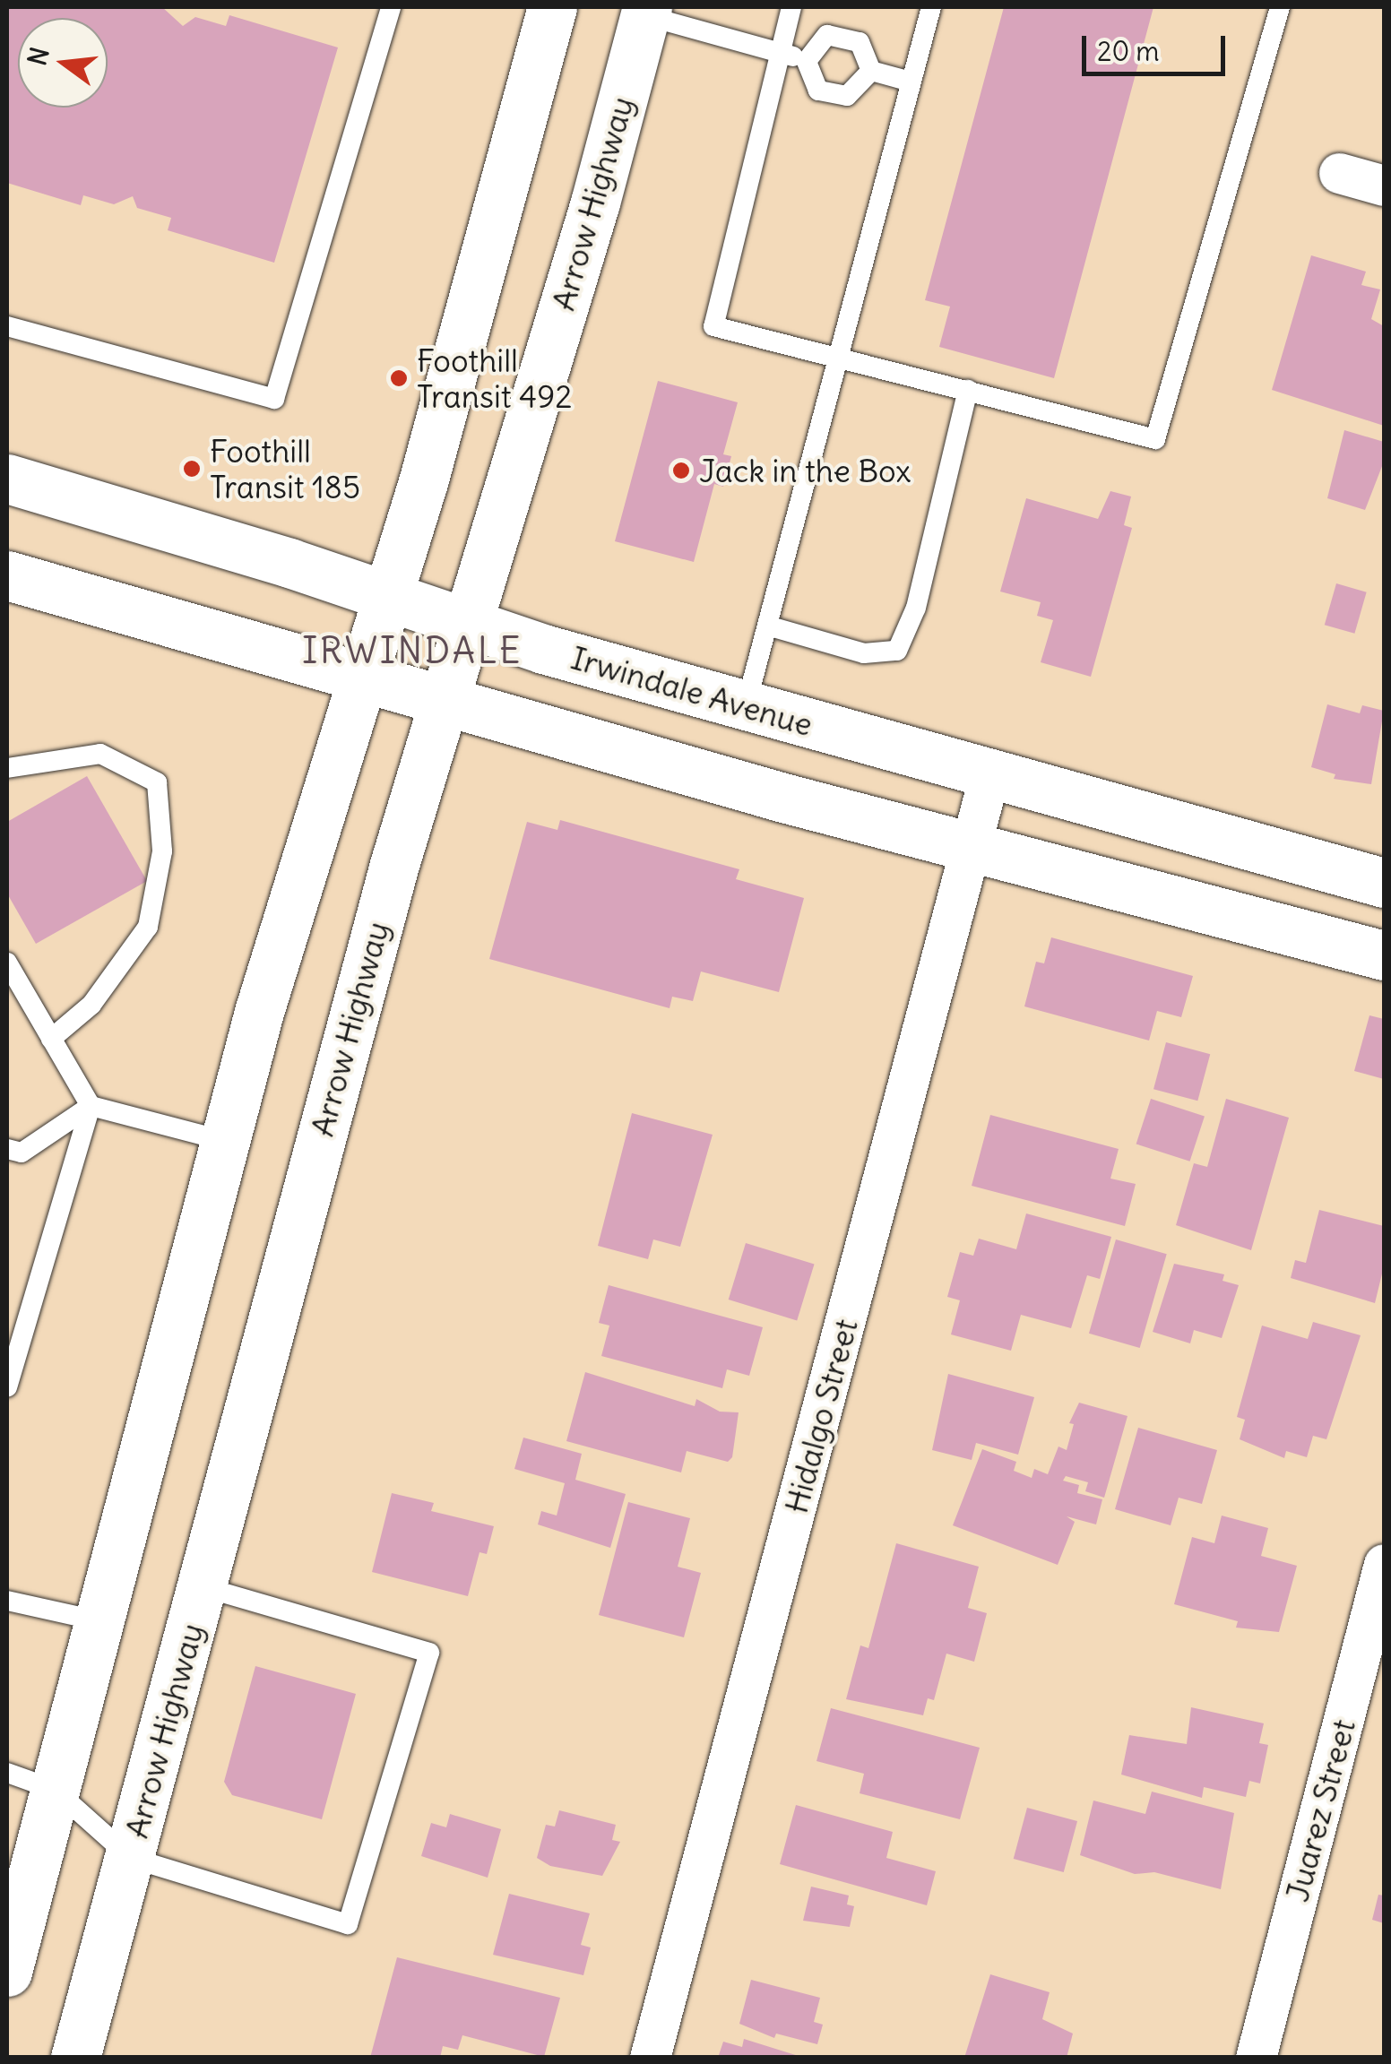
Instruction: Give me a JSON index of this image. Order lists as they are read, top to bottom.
{
  "streets": {
    "main road": ["Arrow Highway", "Irwindale Avenue"],
    "street": ["Hidalgo Street", "Juarez Street"]
  },
  "crossings": [
    ["Arrow Highway", "Irwindale Avenue"],
    ["Irwindale Avenue", "Hidalgo Street"]
  ],
  "districts": ["IRWINDALE"],
  "places": ["Foothill Transit 492", "Foothill Transit 185", "Jack in the Box"],
  "scale_bar": "20 m",
  "north": "left"
}
